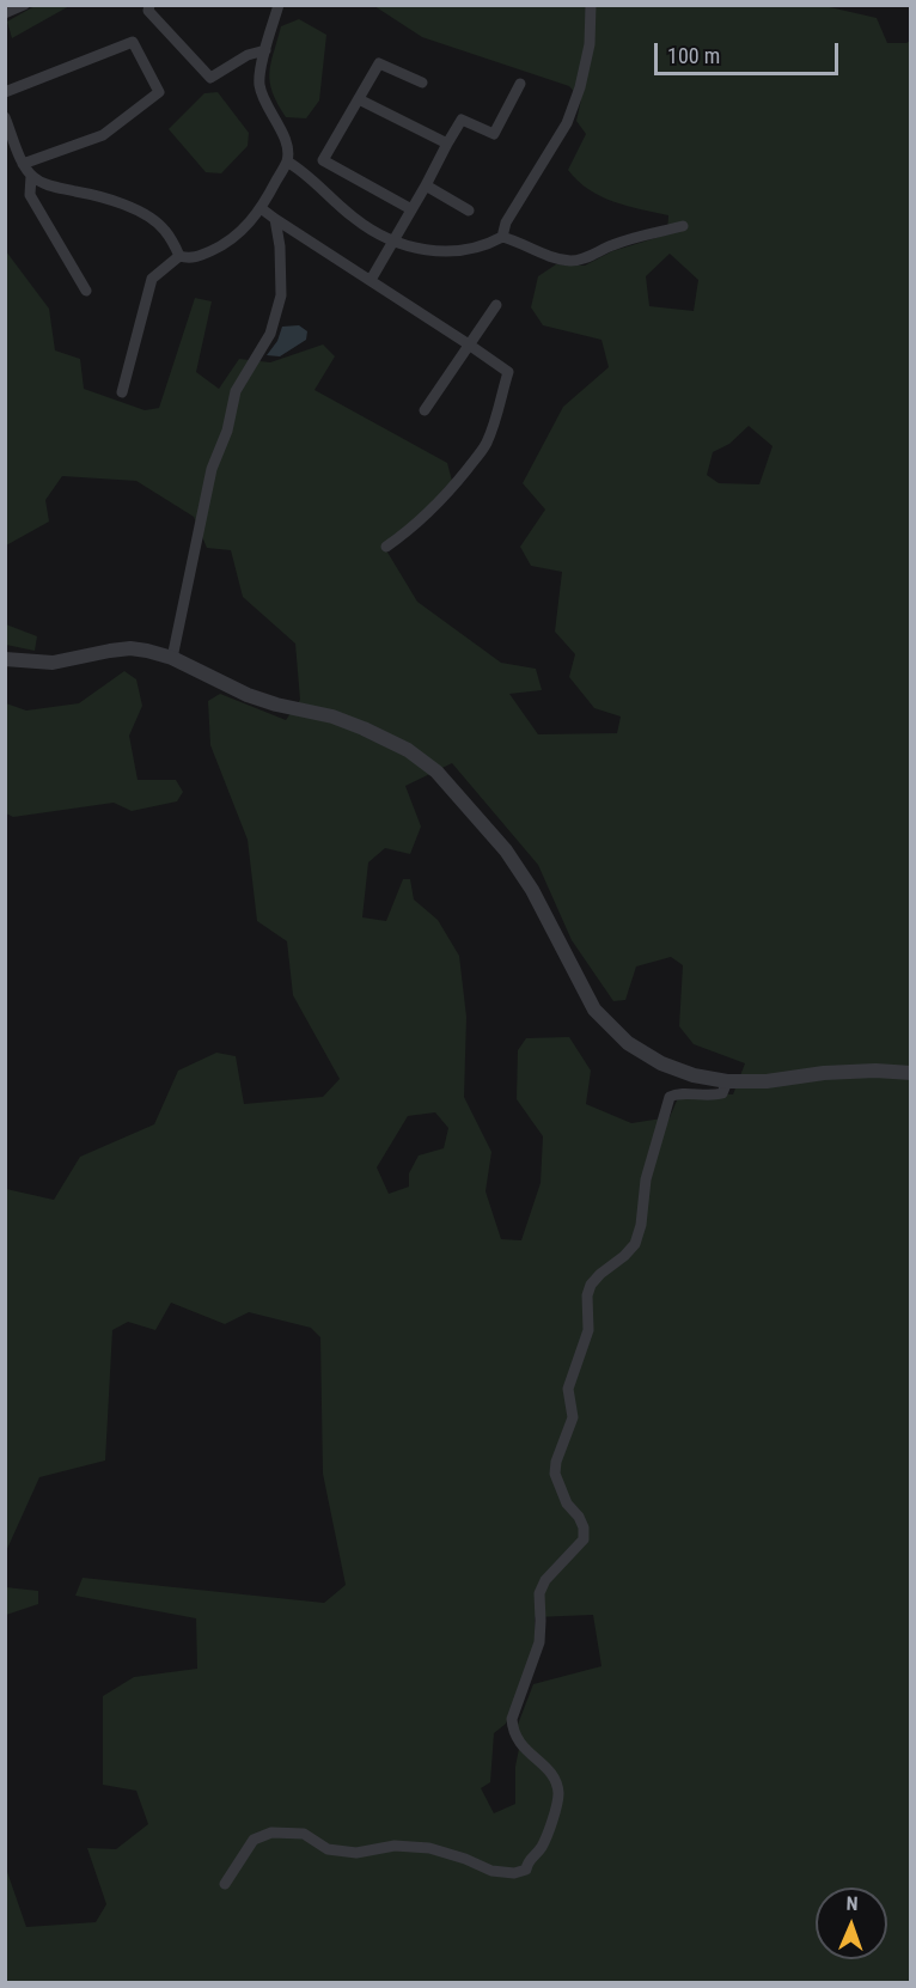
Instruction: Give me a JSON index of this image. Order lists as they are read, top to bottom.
{
  "scale_bar": "100 m",
  "north": "top"
}
